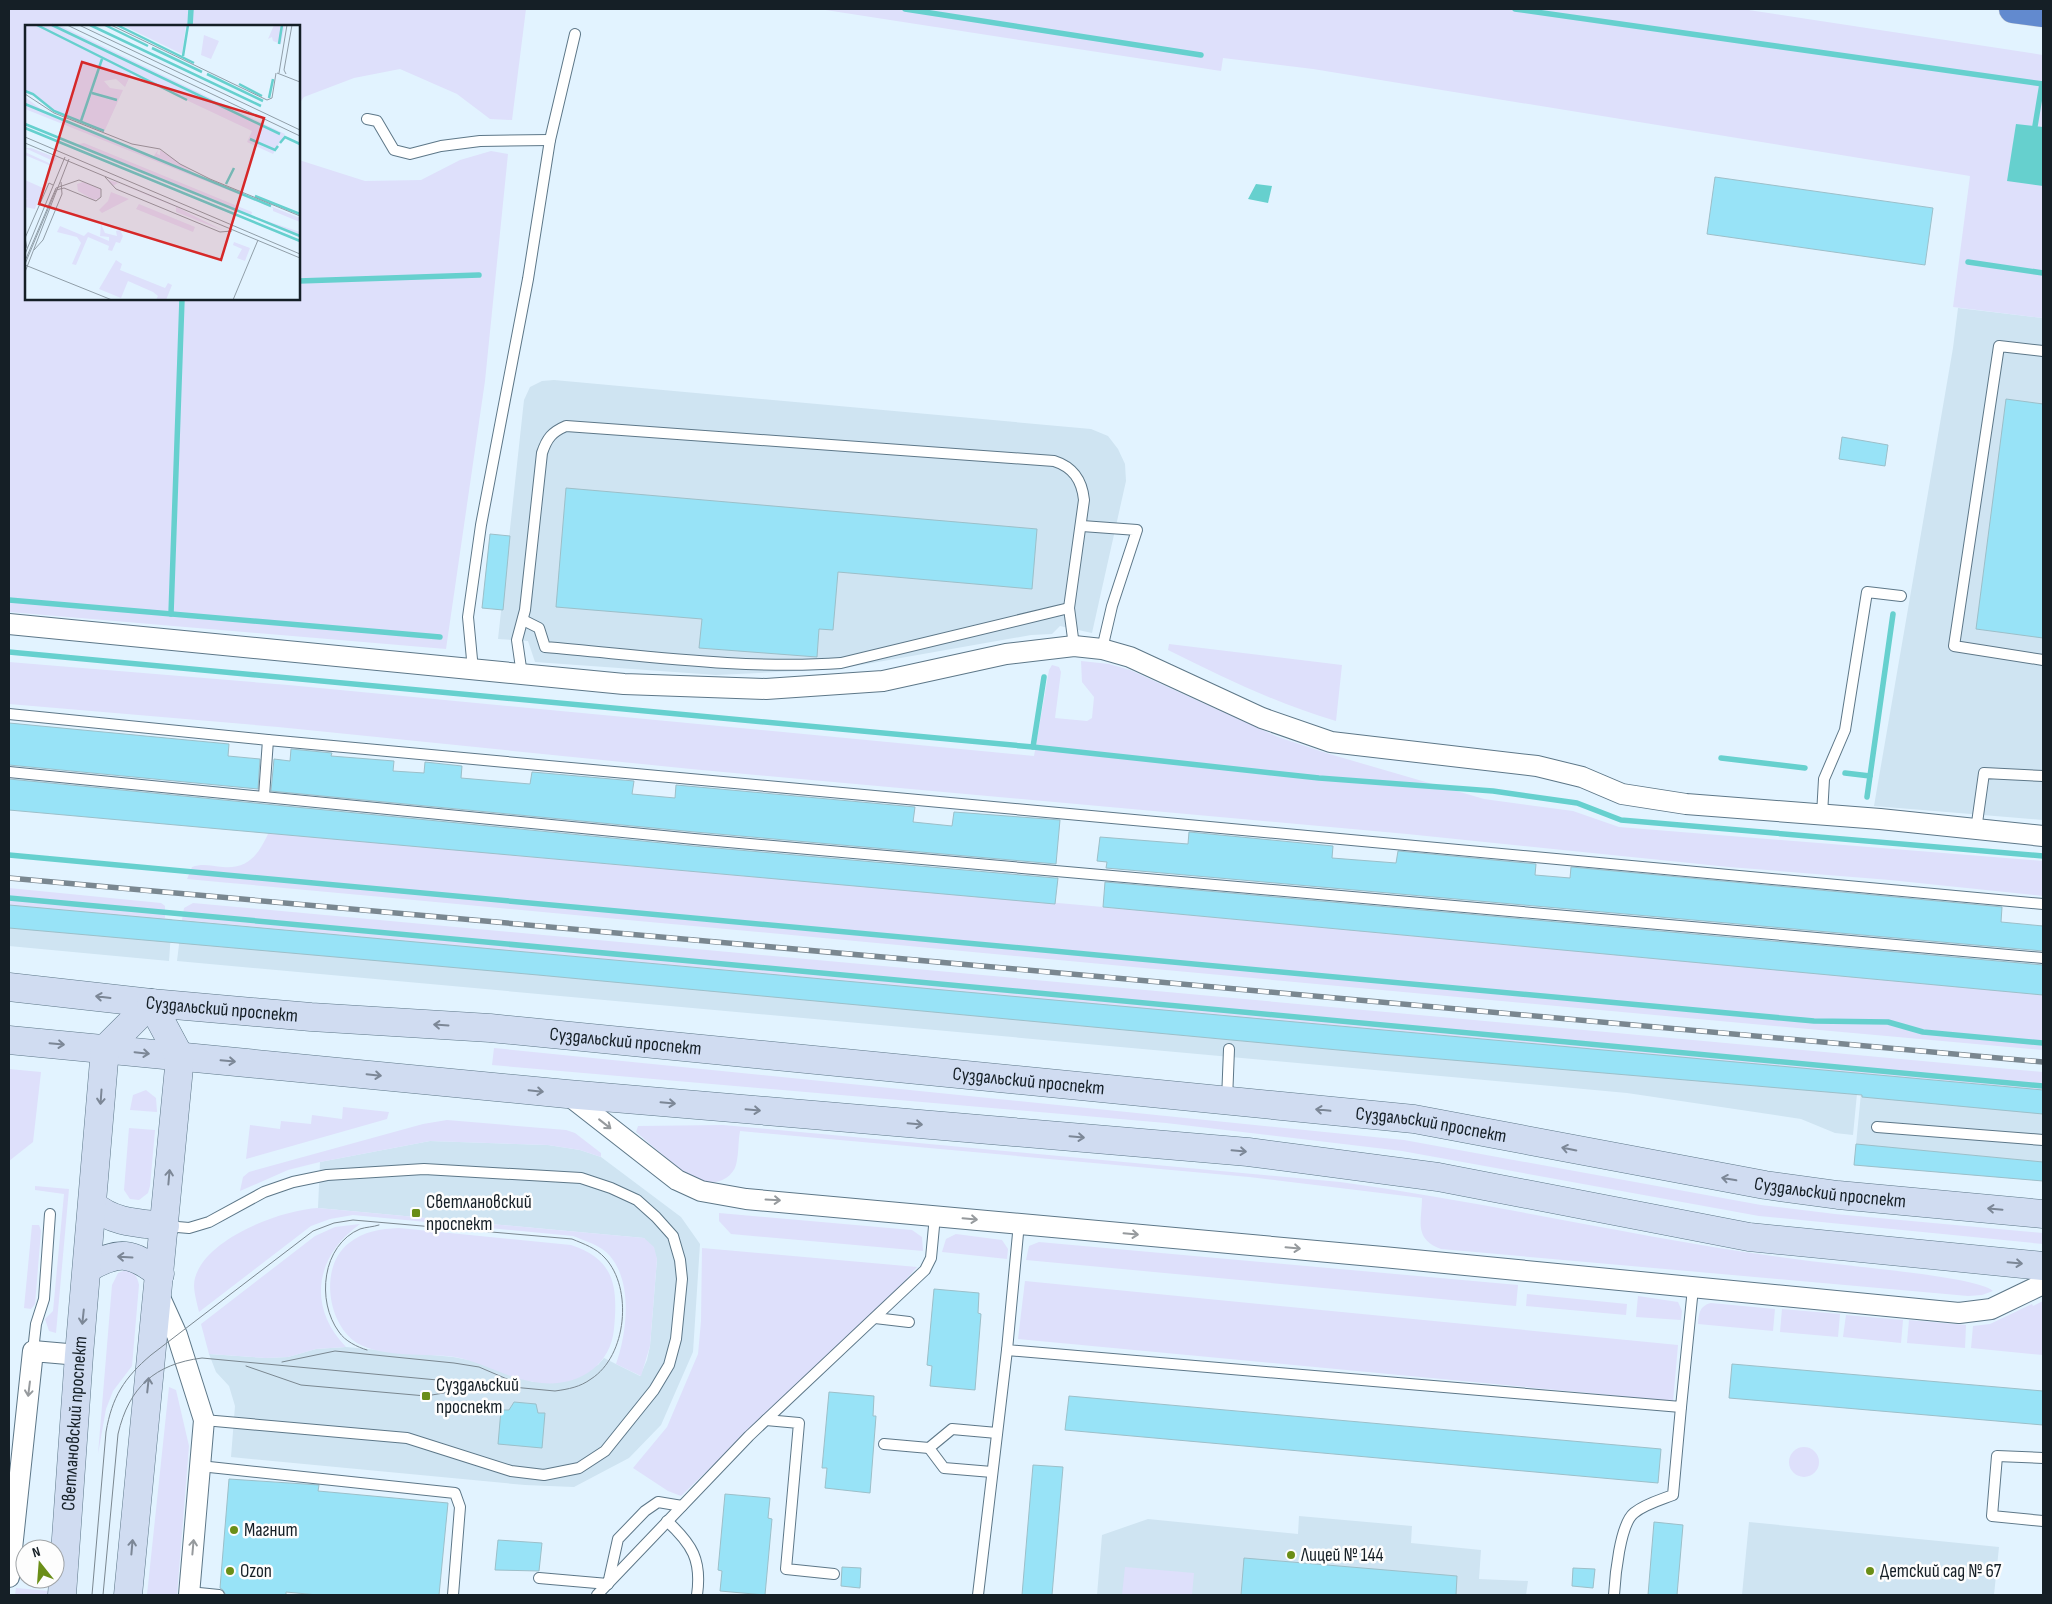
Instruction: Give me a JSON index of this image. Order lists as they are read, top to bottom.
{
  "streets": {
    "main road": ["Суздальский проспект", "Светлановский проспект"]
  },
  "places": {
    "transit": ["Светлановский проспект", "Суздальский проспект"],
    "other": [
      "Магнит",
      "Лицей № 144",
      "Ozon",
      "Детский сад № 67"
    ]
  },
  "north": "top"
}
